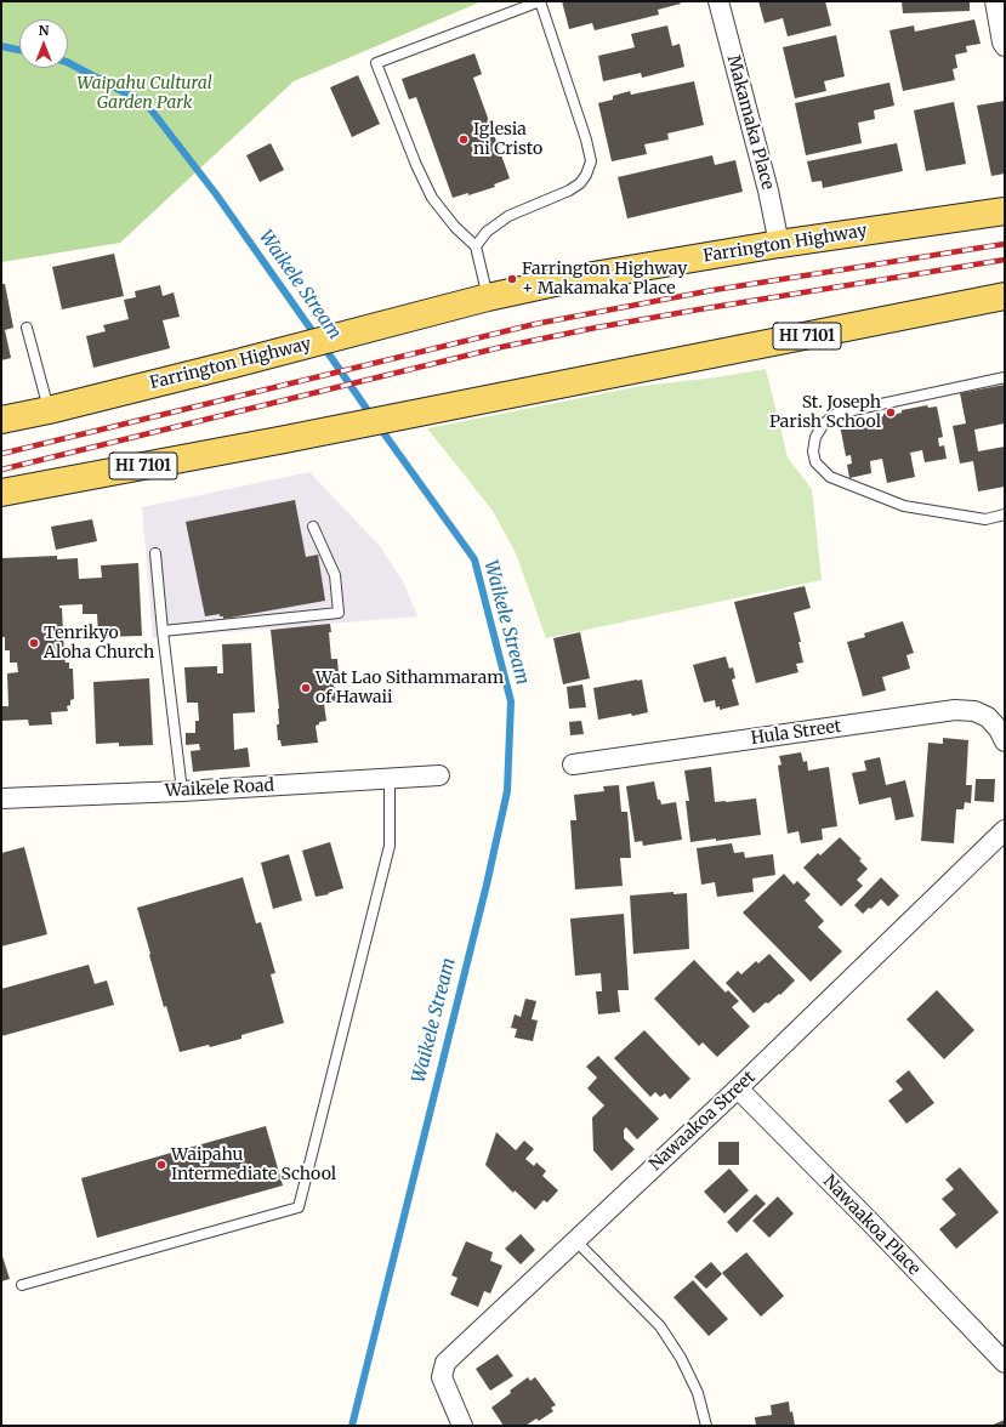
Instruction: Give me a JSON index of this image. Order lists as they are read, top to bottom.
{
  "streets": {
    "main road": ["Farrington Highway", "HI 7101"],
    "street": [
      "Makamaka Place",
      "Hula Street",
      "Waikele Road",
      "Nawaakoa Street",
      "Nawaakoa Place"
    ]
  },
  "crossings": [
    ["Makamaka Place", "Farrington Highway"],
    ["Nawaakoa Street", "Nawaakoa Place"]
  ],
  "water": ["Waikele Stream"],
  "parks": ["Waipahu Cultural Garden Park"],
  "places": [
    "Iglesia ni Cristo",
    "Farrington Highway + Makamaka Place",
    "St. Joseph Parish School",
    "Tenrikyo Aloha Church",
    "Wat Lao Sithammaram of Hawaii",
    "Waipahu Intermediate School"
  ],
  "north": "top"
}
